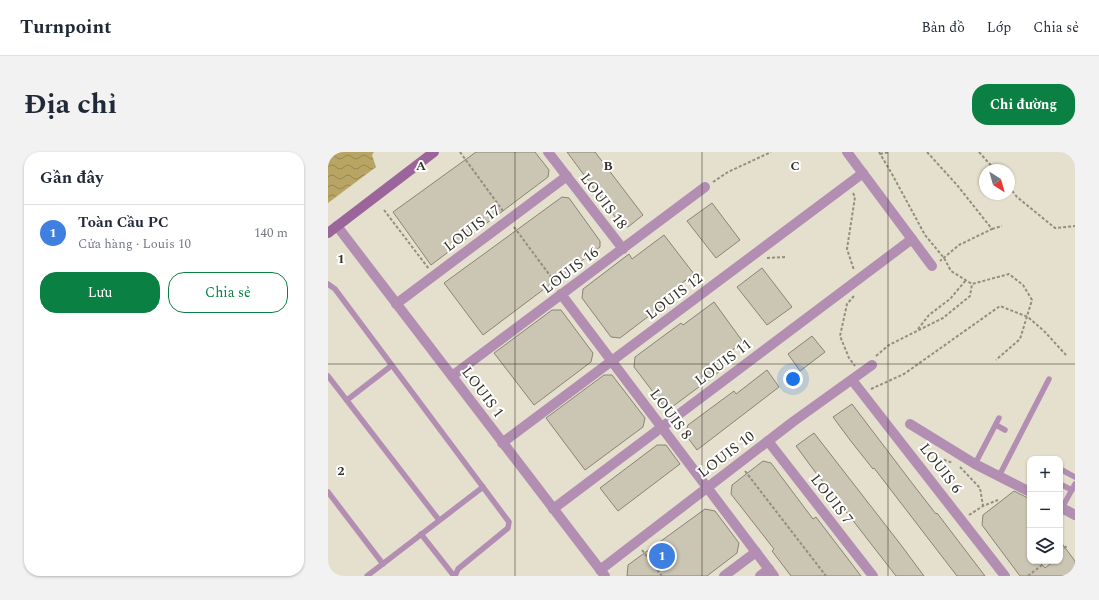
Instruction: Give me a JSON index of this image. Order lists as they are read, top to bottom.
{
  "streets": {
    "street": [
      "LOUIS 18",
      "LOUIS 17",
      "LOUIS 16",
      "LOUIS 12",
      "LOUIS 11",
      "LOUIS 1",
      "LOUIS 8",
      "LOUIS 10",
      "LOUIS 6",
      "LOUIS 7"
    ]
  },
  "crossings": [
    ["LOUIS 18", "LOUIS 17"],
    ["LOUIS 18", "LOUIS 16"],
    ["LOUIS 17", "LOUIS 1"],
    ["LOUIS 16", "LOUIS 1"],
    ["LOUIS 16", "LOUIS 8"],
    ["LOUIS 12", "LOUIS 1"],
    ["LOUIS 12", "LOUIS 8"],
    ["LOUIS 11", "LOUIS 1"],
    ["LOUIS 11", "LOUIS 8"],
    ["LOUIS 1", "LOUIS 10"],
    ["LOUIS 8", "LOUIS 10"],
    ["LOUIS 10", "LOUIS 6"],
    ["LOUIS 10", "LOUIS 7"]
  ],
  "north": "bottom right",
  "page": {
    "header": "Turnpoint",
    "nav": ["Bản đồ", "Lớp", "Chia sẻ"],
    "title": "Địa chỉ",
    "buttons": [
      "Chỉ đường",
      ["Lưu", "Chia sẻ"]
    ],
    "heading": "Gần đây",
    "list": [
      {
        "mark": "1",
        "name": "Toàn Cầu PC",
        "note": "Cửa hàng · Louis 10",
        "value": "140 m"
      }
    ],
    "map_buttons": ["+", "−"],
    "pins": "1"
  },
  "grid": {
    "columns": ["A", "B", "C"],
    "rows": ["1", "2"]
  }
}
